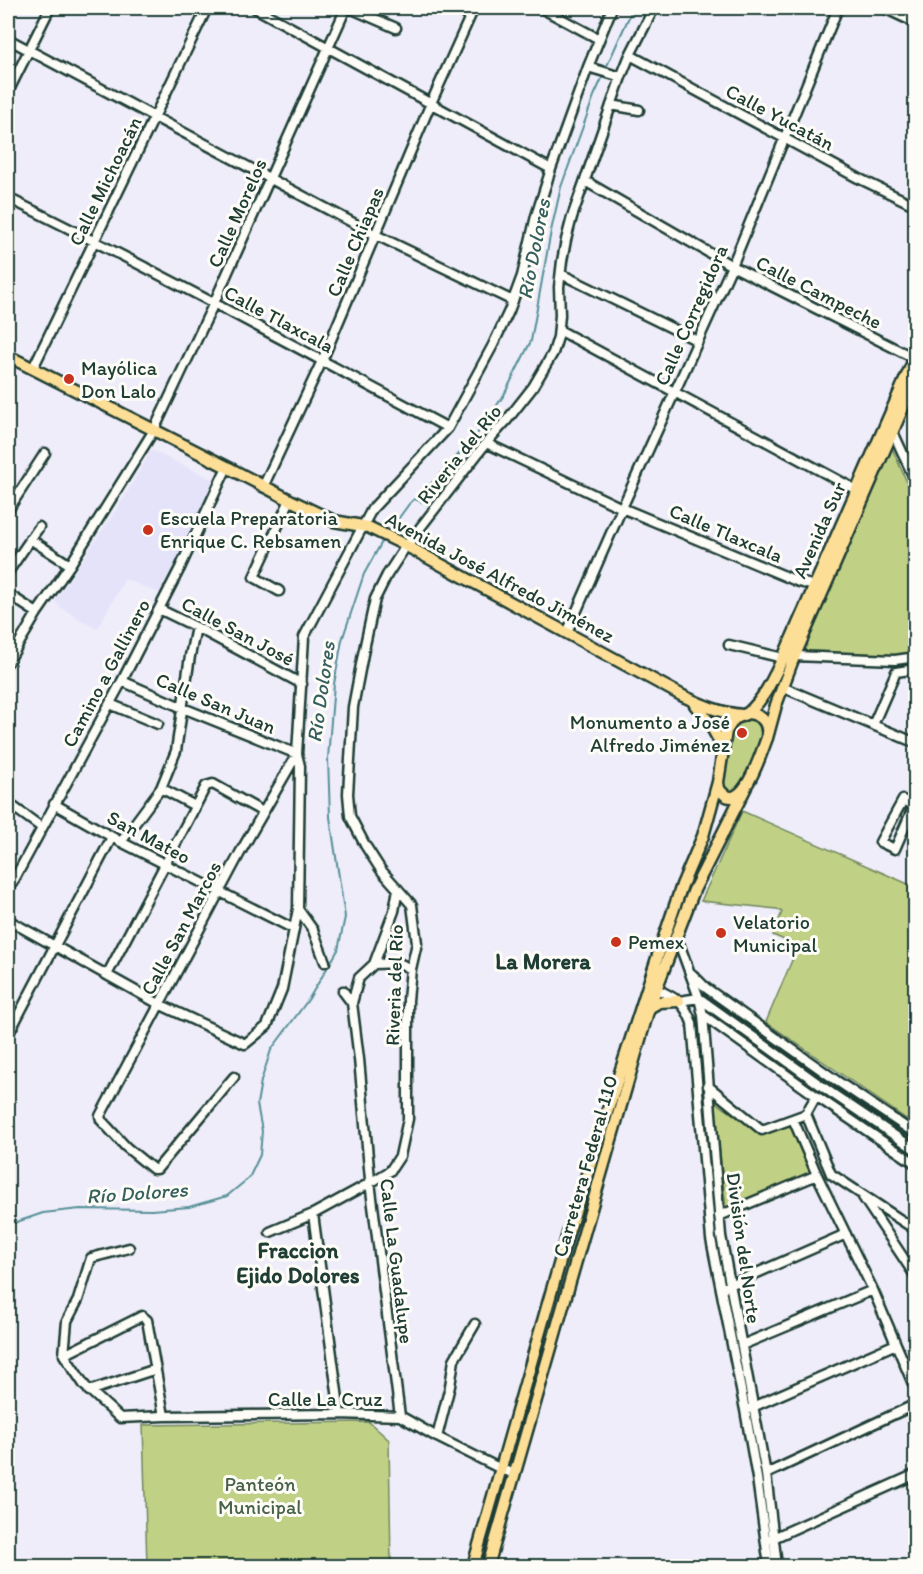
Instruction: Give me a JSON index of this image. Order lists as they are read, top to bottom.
{
  "streets": {
    "main road": ["Avenida Sur", "Avenida José Alfredo Jiménez", "Carretera Federal 110"],
    "street": [
      "Calle Yucatán",
      "Calle Michoacán",
      "Calle Morelos",
      "Calle Chiapas",
      "Calle Campeche",
      "Calle Corregidora",
      "Calle Tlaxcala",
      "Riveria del Río",
      "Calle San José",
      "Camino a Gallinero",
      "Calle San Juan",
      "San Mateo",
      "Calle San Marcos",
      "División del Norte",
      "Calle La Guadalupe",
      "Calle La Cruz"
    ]
  },
  "crossings": [
    ["Calle Yucatán", "Calle Corregidora"],
    ["Calle Yucatán", "Riveria del Río"],
    ["Calle Michoacán", "Calle Tlaxcala"],
    ["Calle Michoacán", "Avenida José Alfredo Jiménez"],
    ["Calle Morelos", "Calle Tlaxcala"],
    ["Calle Morelos", "Avenida José Alfredo Jiménez"],
    ["Calle Chiapas", "Calle Tlaxcala"],
    ["Calle Chiapas", "Avenida José Alfredo Jiménez"],
    ["Calle Campeche", "Calle Corregidora"],
    ["Calle Campeche", "Riveria del Río"],
    ["Calle Campeche", "Avenida Sur"],
    ["Calle Corregidora", "Calle Tlaxcala"],
    ["Calle Corregidora", "Avenida José Alfredo Jiménez"],
    ["Calle Tlaxcala", "Riveria del Río"],
    ["Calle Tlaxcala", "Avenida Sur"],
    ["Riveria del Río", "Avenida José Alfredo Jiménez"],
    ["Riveria del Río", "Calle San José"],
    ["Riveria del Río", "Calle San Juan"],
    ["Riveria del Río", "San Mateo"],
    ["Riveria del Río", "Calle San Marcos"],
    ["Riveria del Río", "Calle La Guadalupe"],
    ["Avenida Sur", "Carretera Federal 110"],
    ["Avenida José Alfredo Jiménez", "Camino a Gallinero"],
    ["Calle San José", "Camino a Gallinero"],
    ["Camino a Gallinero", "Calle San Juan"],
    ["Camino a Gallinero", "San Mateo"],
    ["Calle San Juan", "Calle San Marcos"],
    ["San Mateo", "Calle San Marcos"],
    ["Carretera Federal 110", "División del Norte"],
    ["Carretera Federal 110", "Calle La Cruz"],
    ["Calle La Guadalupe", "Calle La Cruz"]
  ],
  "districts": ["La Morera", "Fraccion Ejido Dolores"],
  "water": ["Río Dolores"],
  "parks": ["Panteón Municipal"],
  "places": [
    "Mayólica Don Lalo",
    "Escuela Preparatoria Enrique C. Rebsamen",
    "Monumento a José Alfredo Jiménez",
    "Velatorio Municipal",
    "Pemex"
  ]
}
